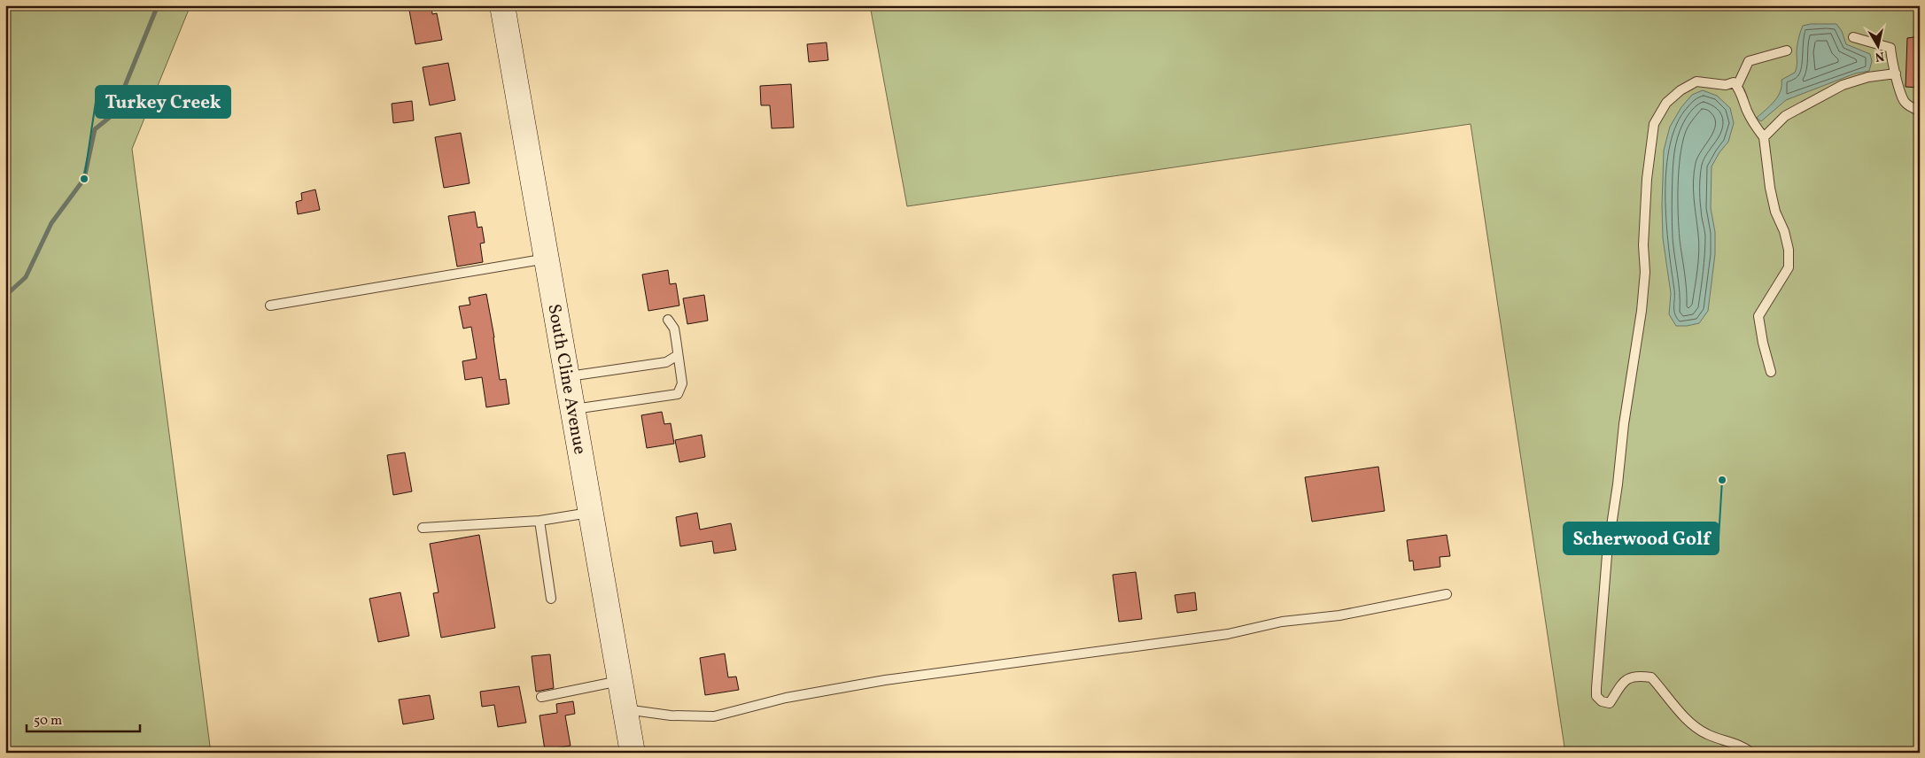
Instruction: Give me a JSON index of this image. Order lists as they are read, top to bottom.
{
  "streets": {
    "street": ["South Cline Avenue"]
  },
  "places": ["Turkey Creek", "Scherwood Golf"],
  "scale_bar": "50 m",
  "north": "bottom"
}
